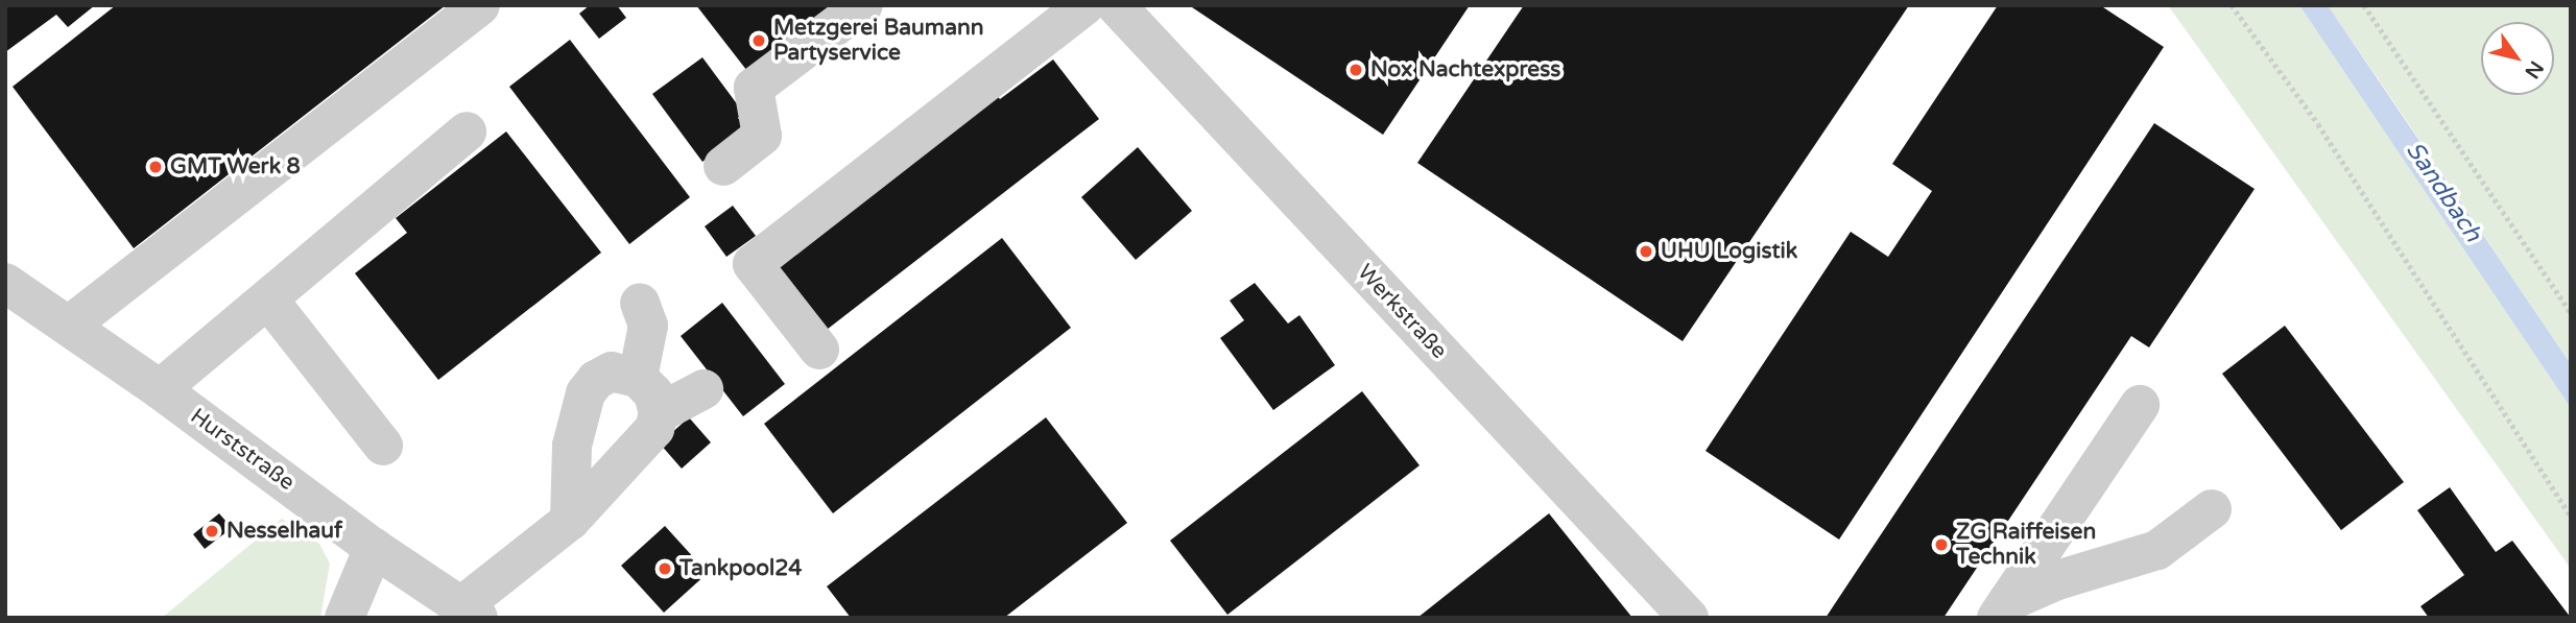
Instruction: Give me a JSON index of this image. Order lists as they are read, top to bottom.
{
  "streets": {
    "street": ["Werkstraße", "Hurststraße"]
  },
  "water": ["Sandbach"],
  "places": [
    "Metzgerei Baumann Partyservice",
    "Nox Nachtexpress",
    "GMT Werk 8",
    "UHU Logistik",
    "Nesselhauf",
    "ZG Raiffeisen Technik",
    "Tankpool24"
  ],
  "north": "bottom right"
}
